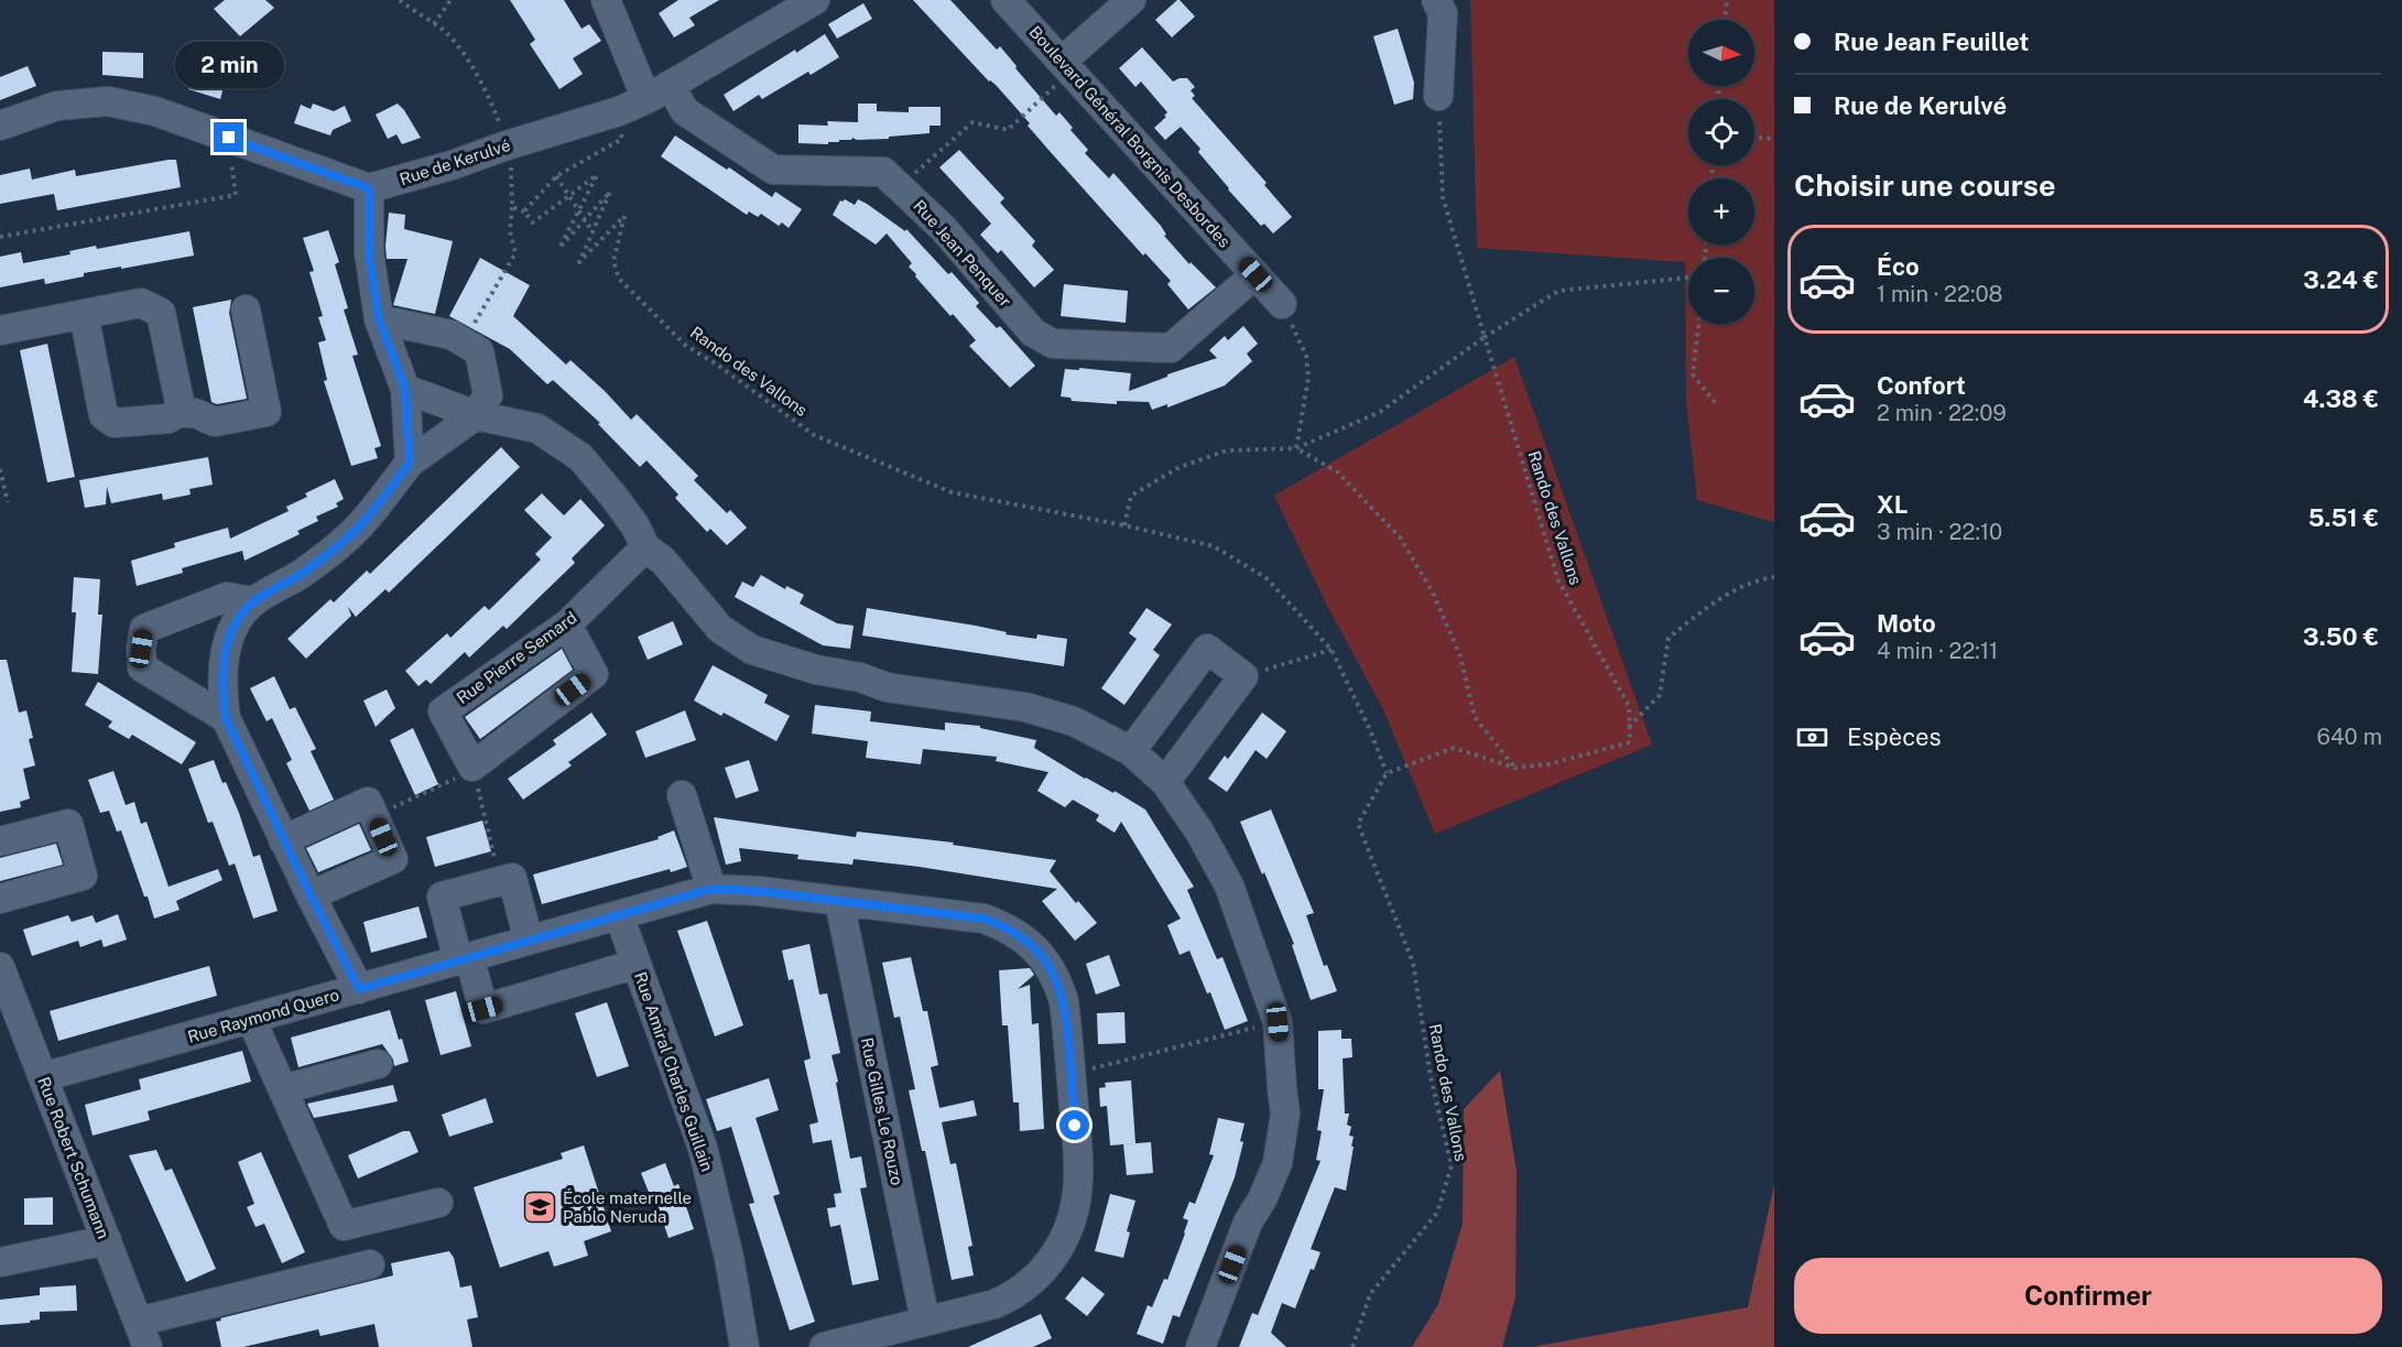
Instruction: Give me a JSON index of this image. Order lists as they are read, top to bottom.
{
  "streets": {
    "street": [
      "Boulevard Général Borgnis Desbordes",
      "Rue de Kerulvé",
      "Rue Jean Penquer",
      "Rue Pierre Semard",
      "Rue Raymond Quero",
      "Rue Amiral Charles Guillain",
      "Rue Gilles Le Rouzo",
      "Rue Robert Schumann"
    ],
    "path": ["Rando des Vallons"]
  },
  "crossings": [
    ["Boulevard Général Borgnis Desbordes", "Rue Jean Penquer"],
    ["Rue de Kerulvé", "Rue Jean Penquer"],
    ["Rue Raymond Quero", "Rue Amiral Charles Guillain"],
    ["Rue Raymond Quero", "Rue Gilles Le Rouzo"],
    ["Rue Raymond Quero", "Rue Robert Schumann"]
  ],
  "places": {
    "school or university": ["École maternelle Pablo Neruda"]
  },
  "north": "right",
  "page": {
    "banner": ["Rue Jean Feuillet", "Rue de Kerulvé"],
    "map_buttons": ["+", "−"],
    "bubble": "2 min",
    "heading": "Choisir une course",
    "list": [
      {
        "name": "Éco",
        "note": "1 min · 22:08",
        "value": "3.24 €"
      },
      {
        "name": "Confort",
        "note": "2 min · 22:09",
        "value": "4.38 €"
      },
      {
        "name": "XL",
        "note": "3 min · 22:10",
        "value": "5.51 €"
      },
      {
        "name": "Moto",
        "note": "4 min · 22:11",
        "value": "3.50 €"
      }
    ],
    "pay": ["Espèces", "640 m"],
    "buttons": "Confirmer"
  }
}
